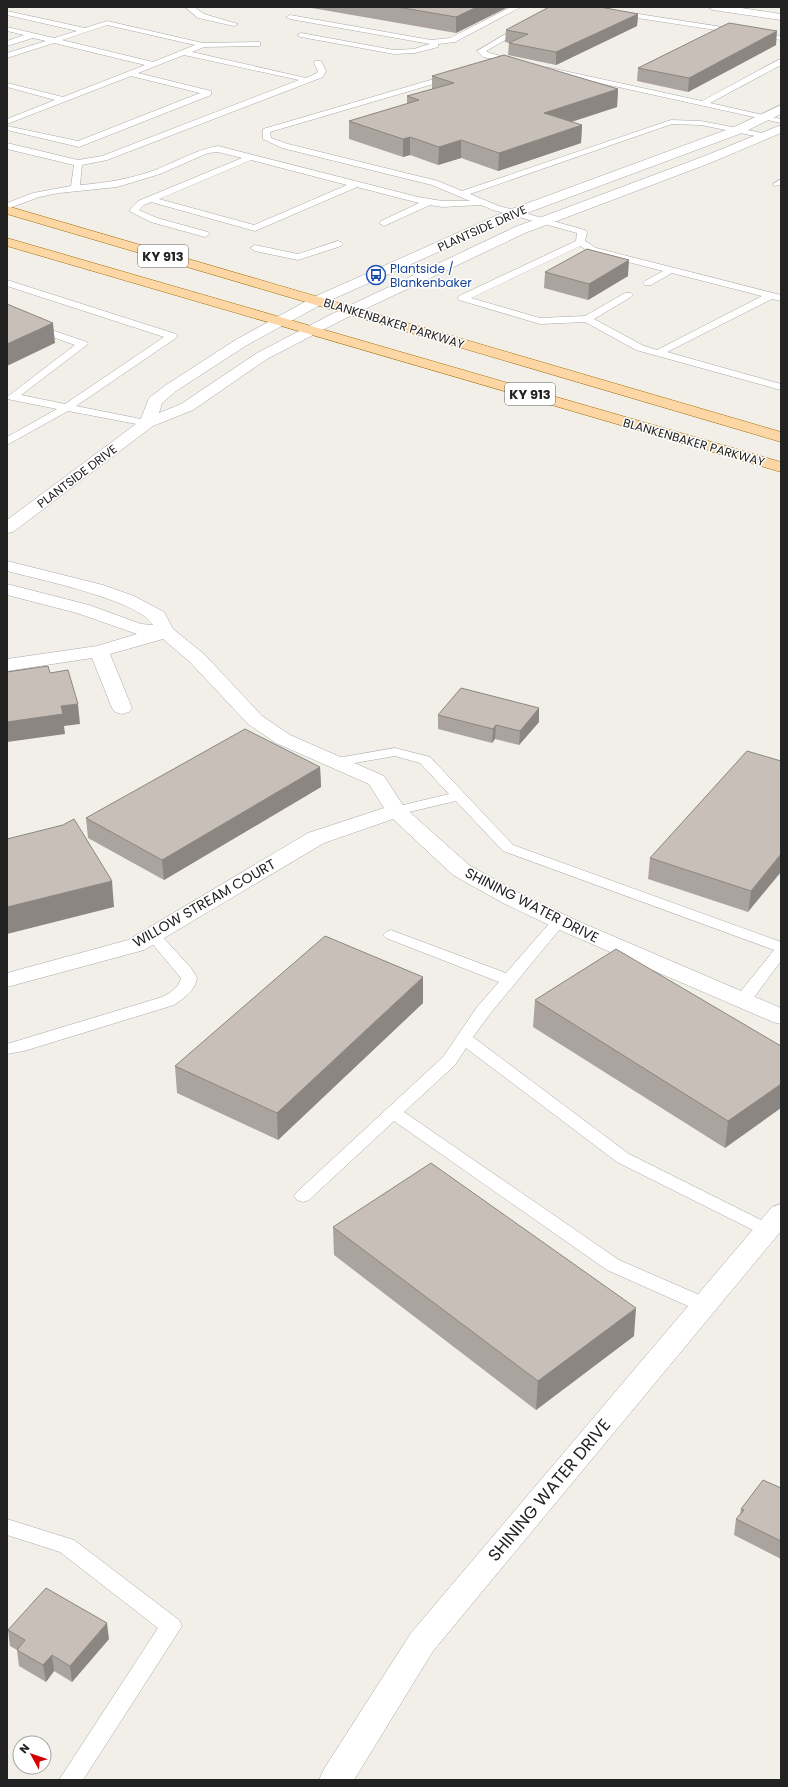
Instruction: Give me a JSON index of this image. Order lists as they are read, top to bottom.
{
  "streets": {
    "main road": ["KY 913", "BLANKENBAKER PARKWAY"],
    "street": ["PLANTSIDE DRIVE", "WILLOW STREAM COURT", "SHINING WATER DRIVE"]
  },
  "crossings": [
    ["PLANTSIDE DRIVE", "BLANKENBAKER PARKWAY"],
    ["WILLOW STREAM COURT", "SHINING WATER DRIVE"]
  ],
  "places": {
    "bus stop": ["Plantside / Blankenbaker"]
  },
  "north": "top left"
}
